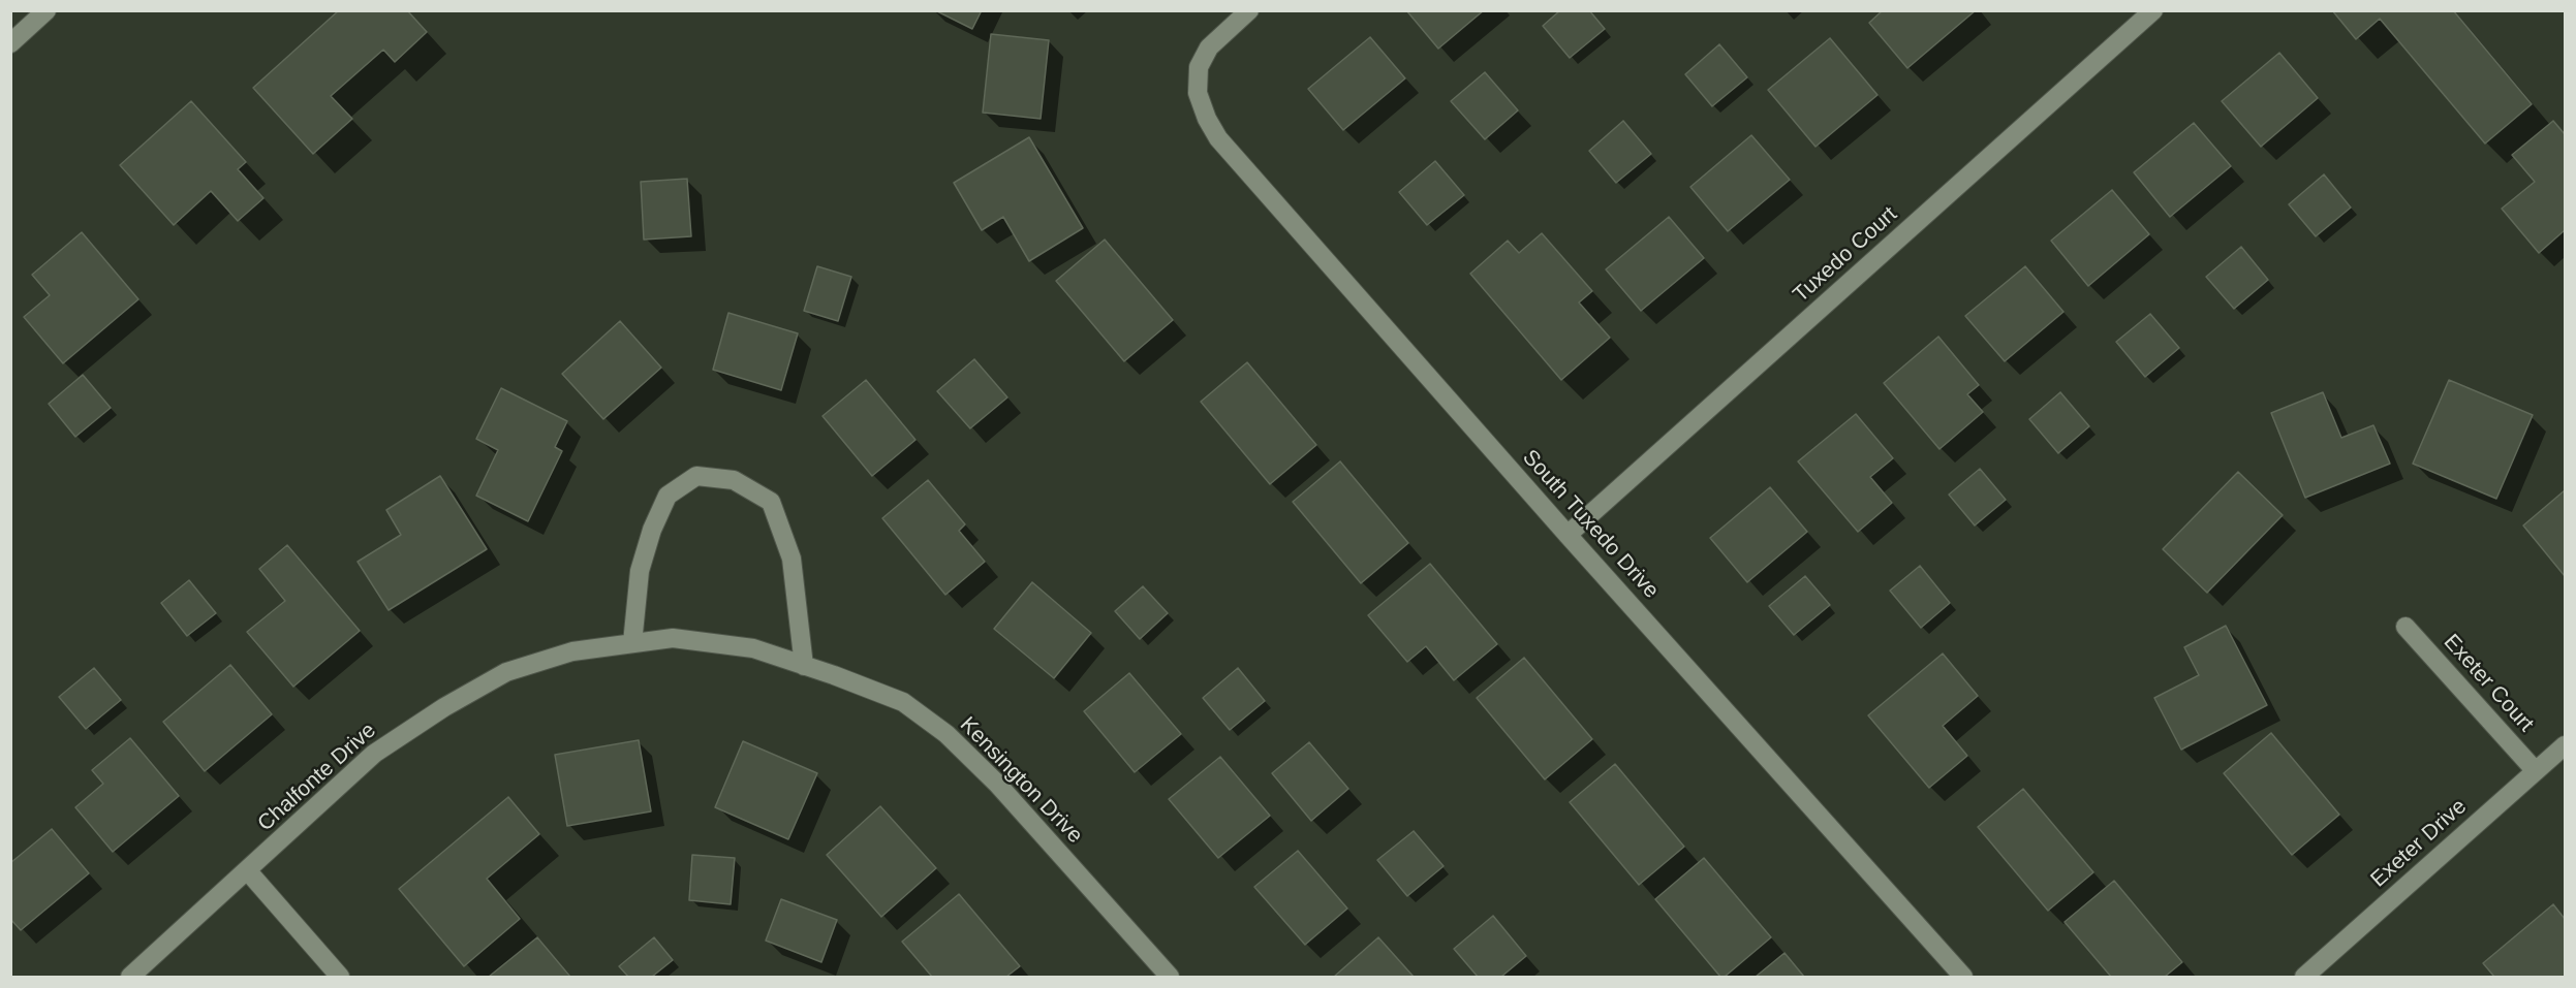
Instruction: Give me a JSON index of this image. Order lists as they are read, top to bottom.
{
  "streets": {
    "street": [
      "Tuxedo Court",
      "South Tuxedo Drive",
      "Exeter Court",
      "Chalfonte Drive",
      "Kensington Drive",
      "Exeter Drive"
    ]
  },
  "crossings": [
    ["Tuxedo Court", "South Tuxedo Drive"],
    ["Exeter Court", "Exeter Drive"],
    ["Chalfonte Drive", "Kensington Drive"]
  ]
}
